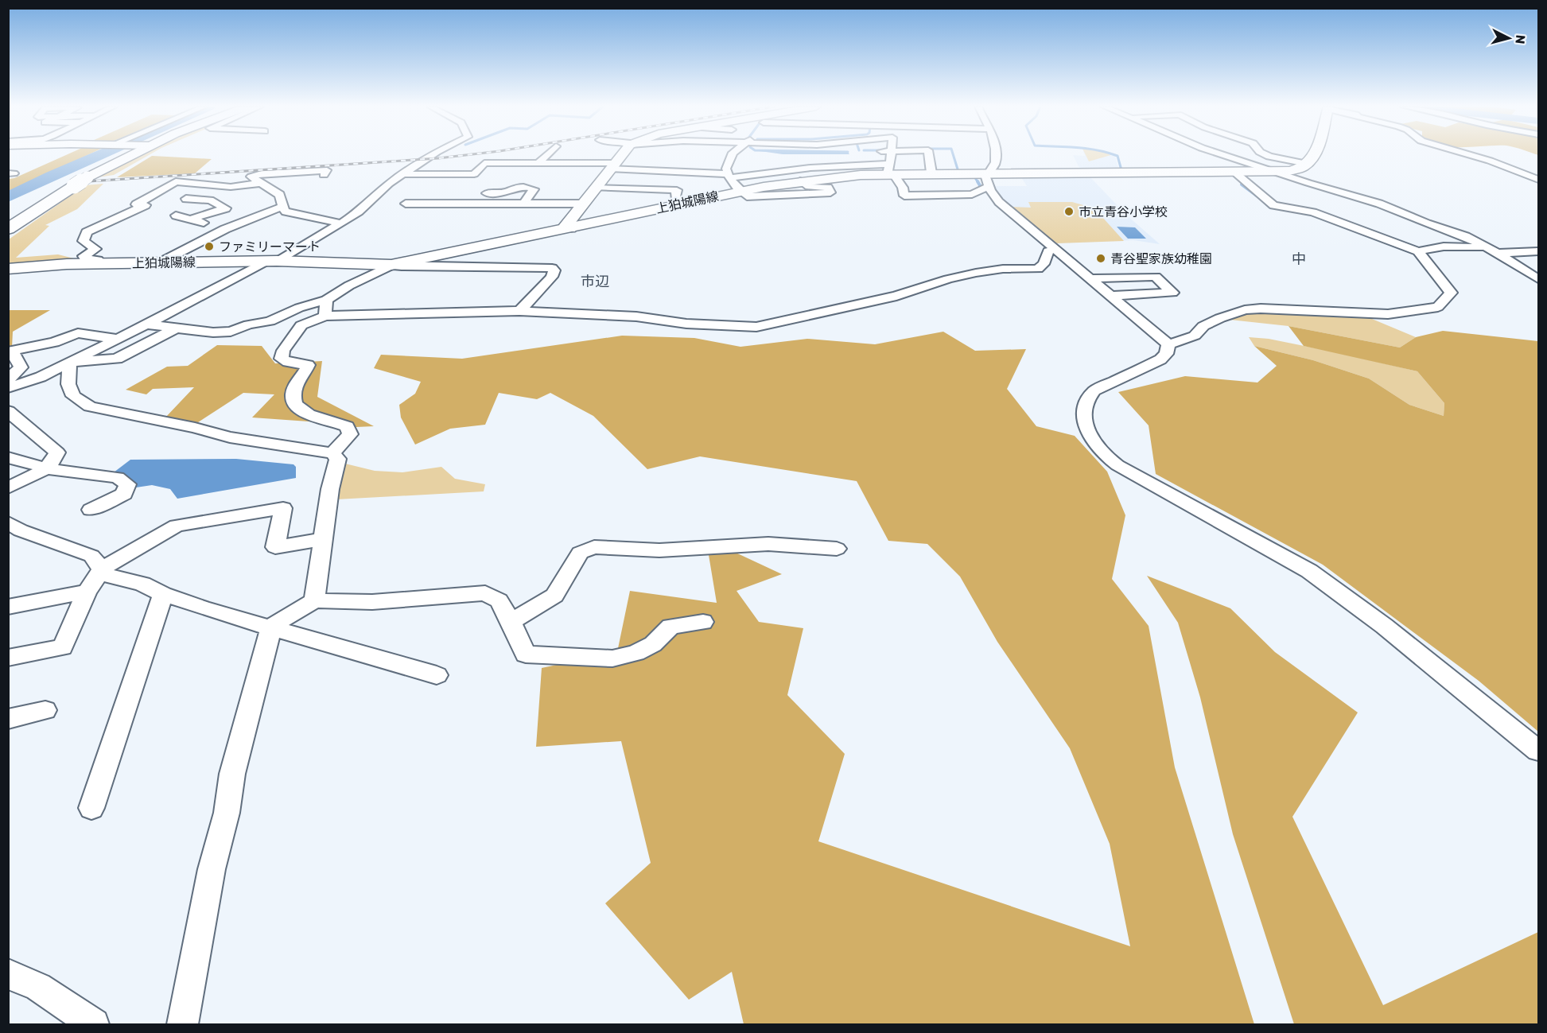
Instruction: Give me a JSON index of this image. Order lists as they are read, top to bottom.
{
  "streets": {
    "main road": ["上狛城陽線"]
  },
  "districts": ["中", "市辺"],
  "places": ["市立青谷小学校", "ファミリーマート", "青谷聖家族幼稚園"],
  "north": "right"
}
